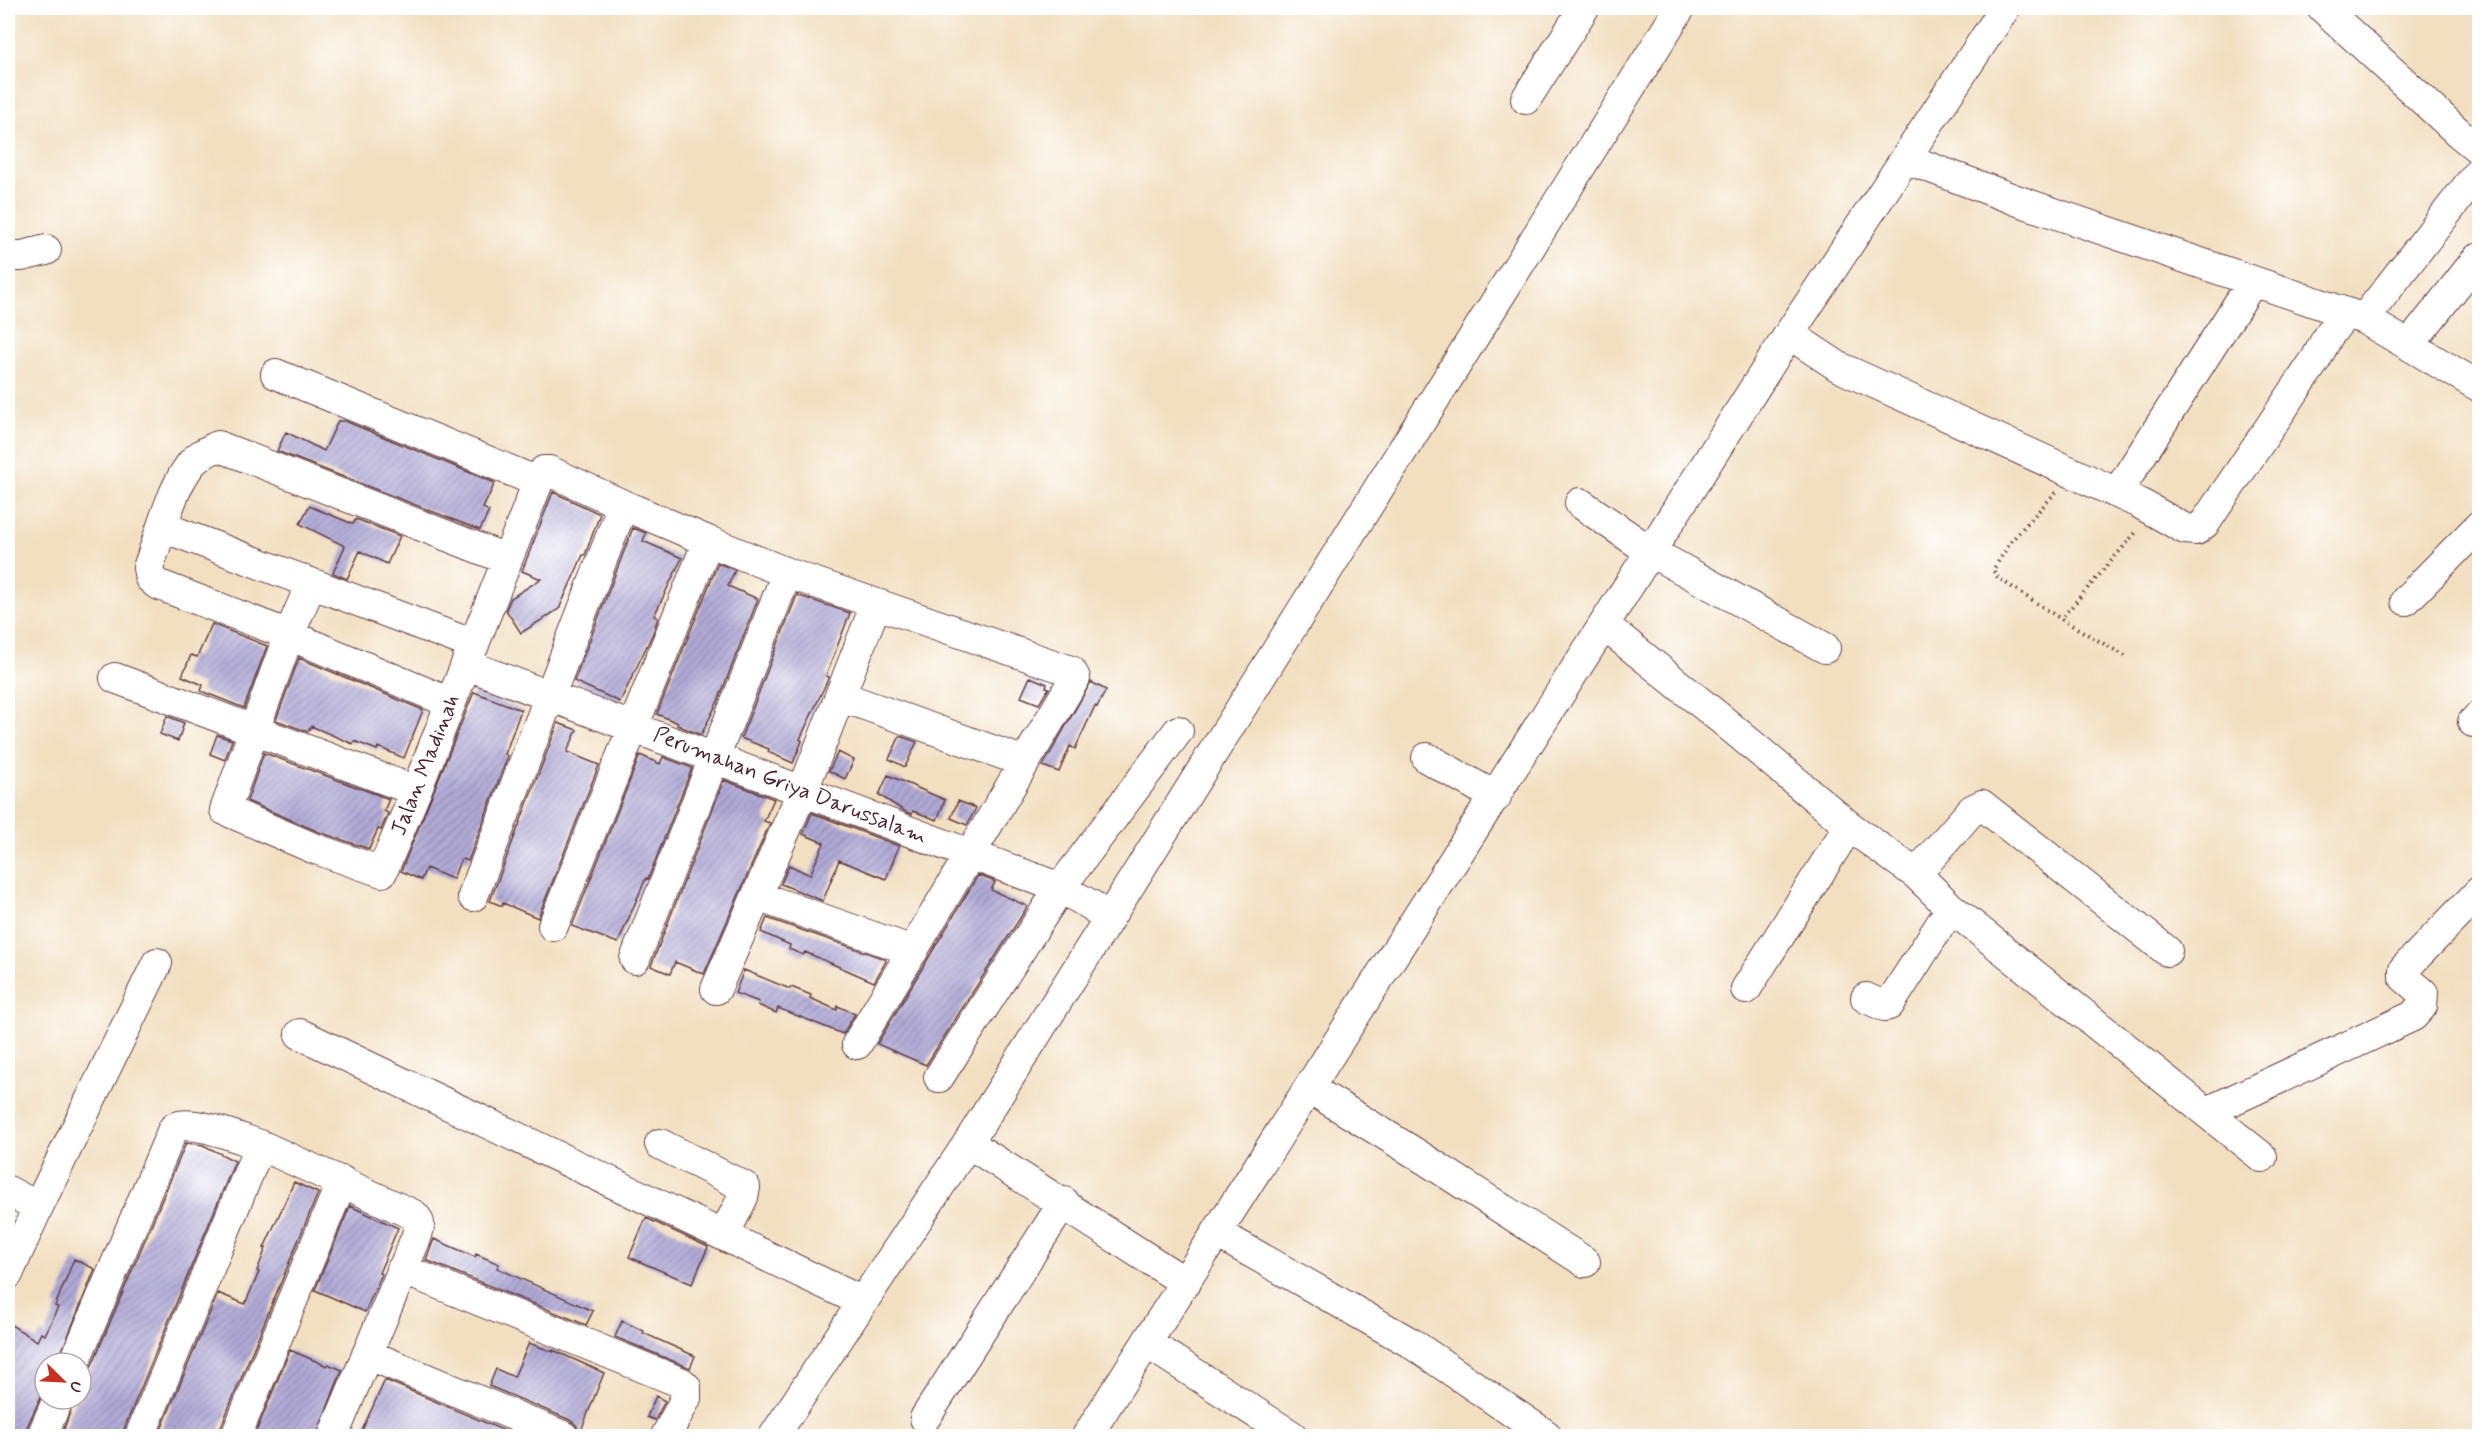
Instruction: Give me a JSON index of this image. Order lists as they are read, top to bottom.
{
  "streets": {
    "street": ["Jalan Madinah", "Perumahan Griya Darussalam"]
  },
  "crossings": [
    ["Jalan Madinah", "Perumahan Griya Darussalam"]
  ],
  "north": "bottom right"
}
